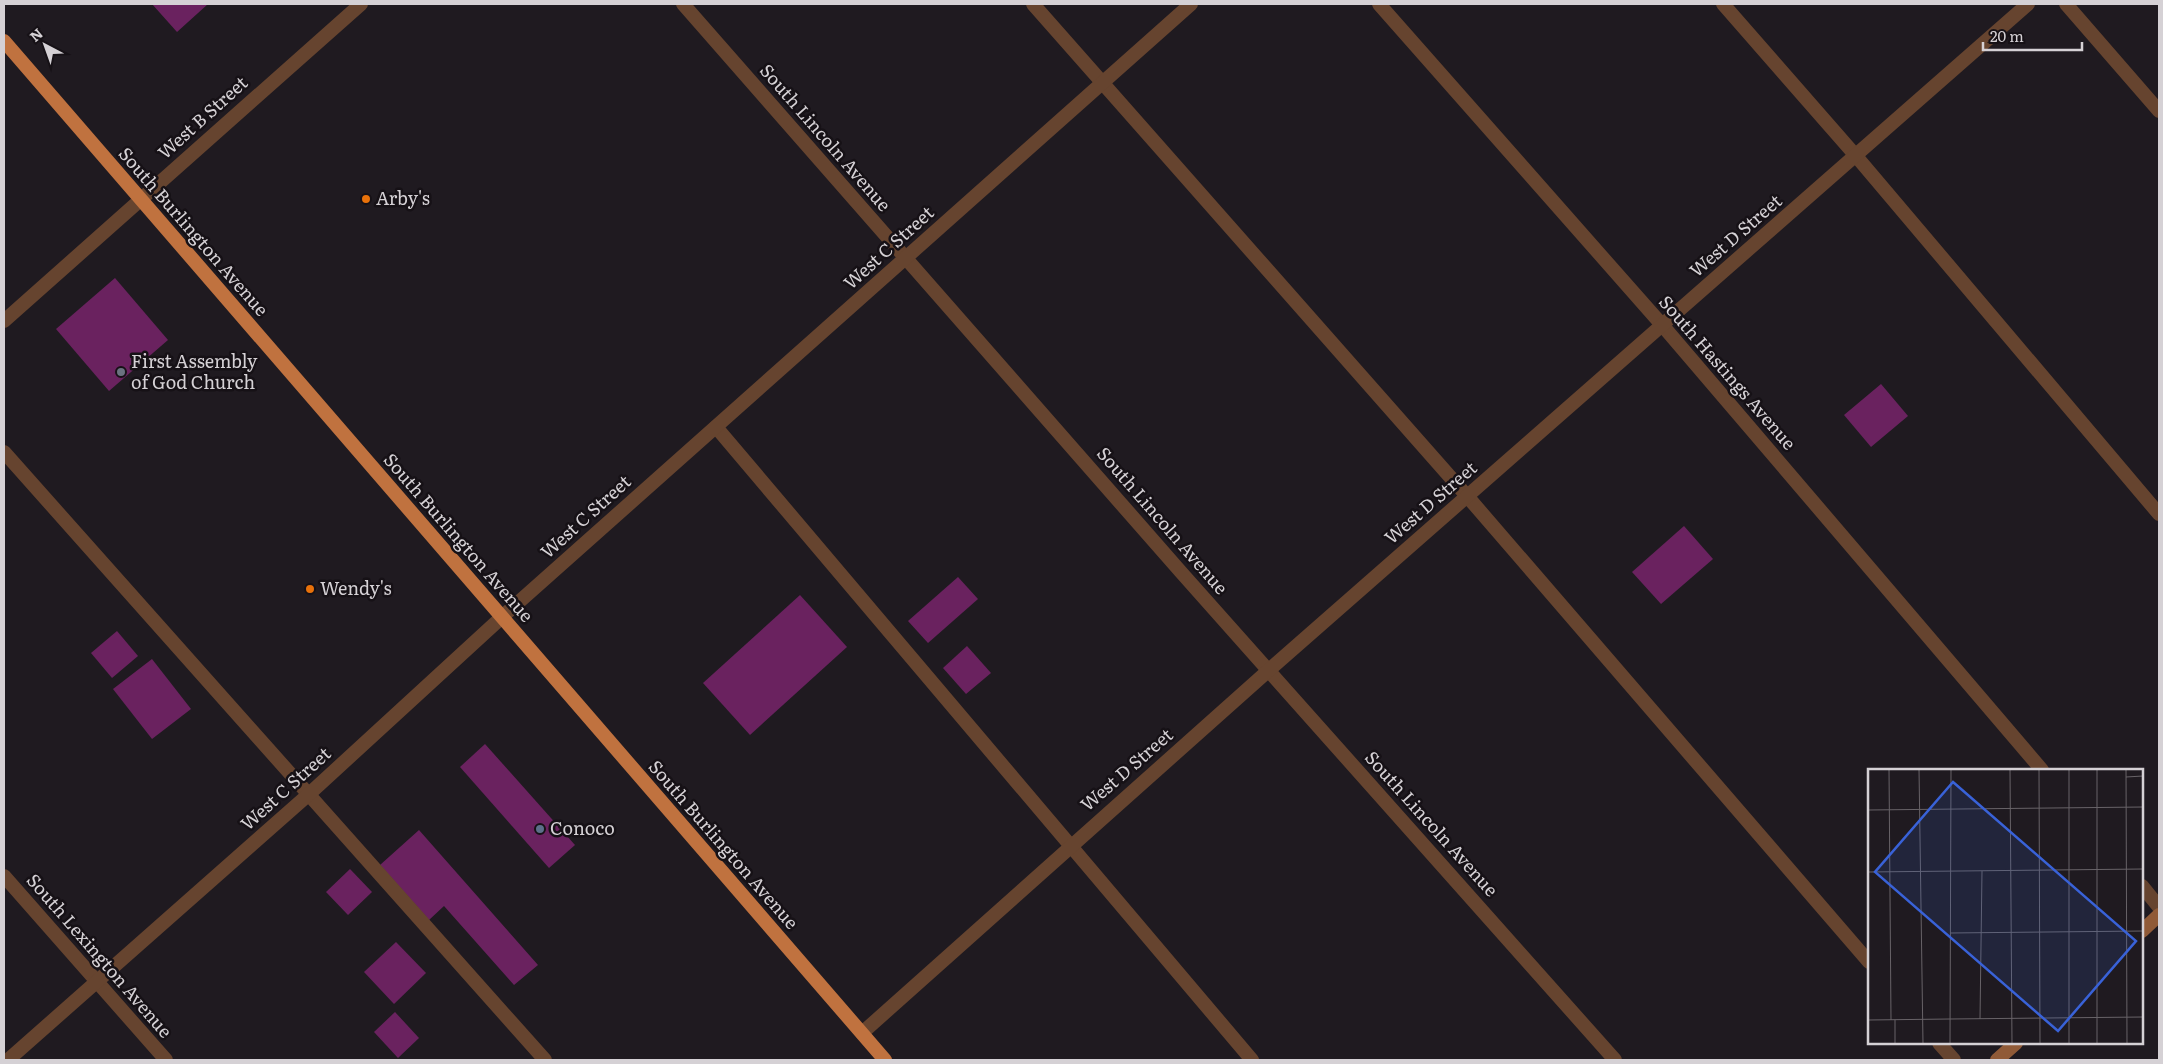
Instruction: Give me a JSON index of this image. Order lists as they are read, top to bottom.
{
  "streets": {
    "highway": ["South Burlington Avenue"],
    "street": [
      "West B Street",
      "South Lincoln Avenue",
      "West D Street",
      "West C Street",
      "South Hastings Avenue",
      "South Lexington Avenue"
    ]
  },
  "crossings": [
    ["West B Street", "South Burlington Avenue"],
    ["South Lincoln Avenue", "West D Street"],
    ["South Lincoln Avenue", "West C Street"],
    ["South Burlington Avenue", "West D Street"],
    ["South Burlington Avenue", "West C Street"],
    ["West D Street", "South Hastings Avenue"],
    ["West C Street", "South Lexington Avenue"]
  ],
  "places": [
    "Arby's",
    "First Assembly of God Church",
    "Wendy's",
    "Conoco"
  ],
  "scale_bar": "20 m",
  "north": "top left"
}
